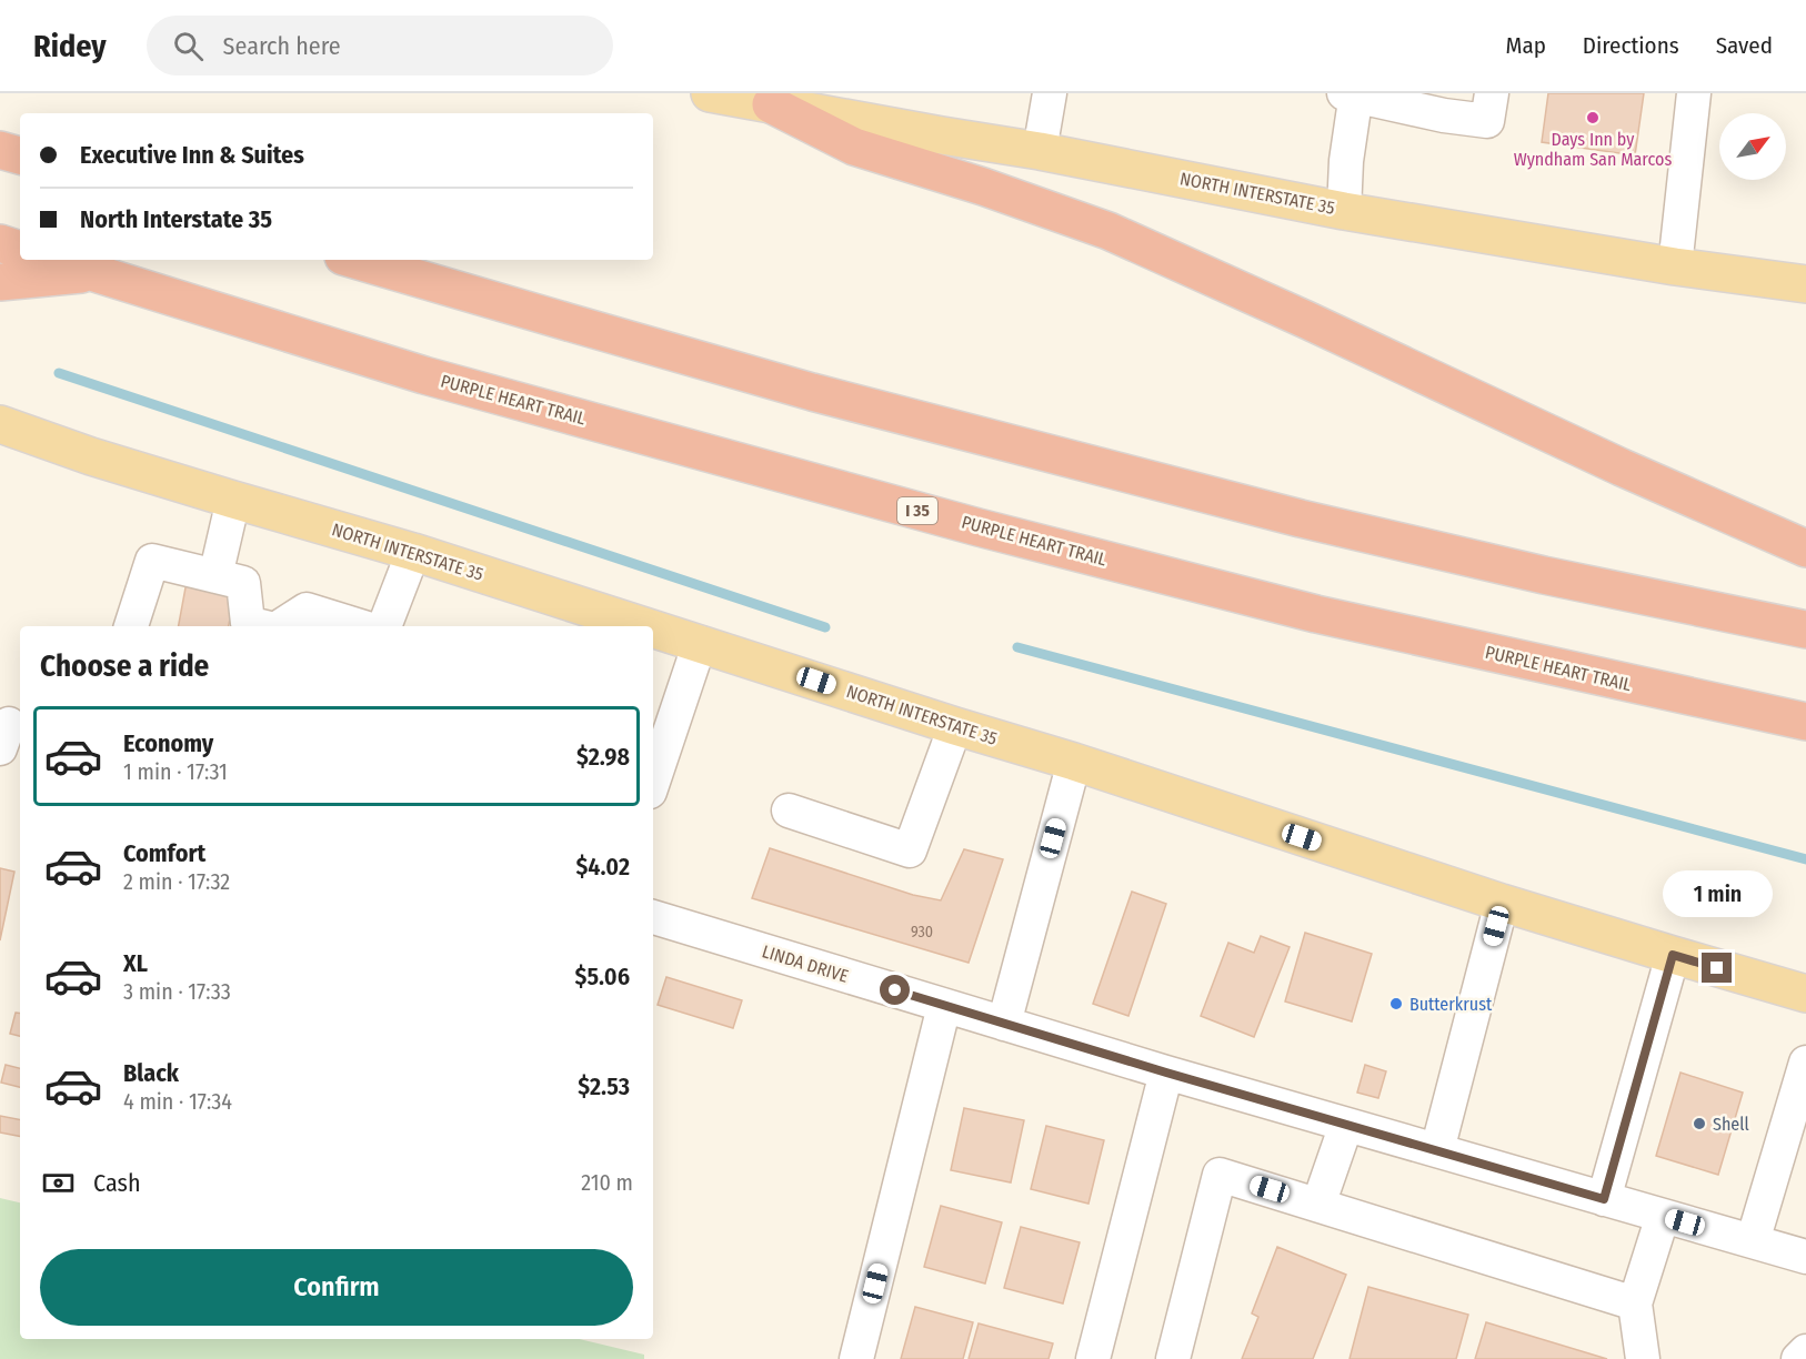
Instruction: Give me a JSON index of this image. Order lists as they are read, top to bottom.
{
  "streets": {
    "highway": ["PURPLE HEART TRAIL", "I 35"],
    "main road": ["NORTH INTERSTATE 35"],
    "street": ["LINDA DRIVE"]
  },
  "places": ["Days Inn by Wyndham San Marcos", "Butterkrust", "Shell"],
  "house_numbers": ["930"],
  "north": "top right",
  "page": {
    "header": "Ridey",
    "search": "Search here",
    "nav": ["Map", "Directions", "Saved"],
    "banner": ["Executive Inn & Suites", "North Interstate 35"],
    "heading": "Choose a ride",
    "list": [
      {
        "name": "Economy",
        "note": "1 min · 17:31",
        "value": "$2.98"
      },
      {
        "name": "Comfort",
        "note": "2 min · 17:32",
        "value": "$4.02"
      },
      {
        "name": "XL",
        "note": "3 min · 17:33",
        "value": "$5.06"
      },
      {
        "name": "Black",
        "note": "4 min · 17:34",
        "value": "$2.53"
      }
    ],
    "bubble": "1 min",
    "pay": ["Cash", "210 m"],
    "buttons": "Confirm"
  }
}
